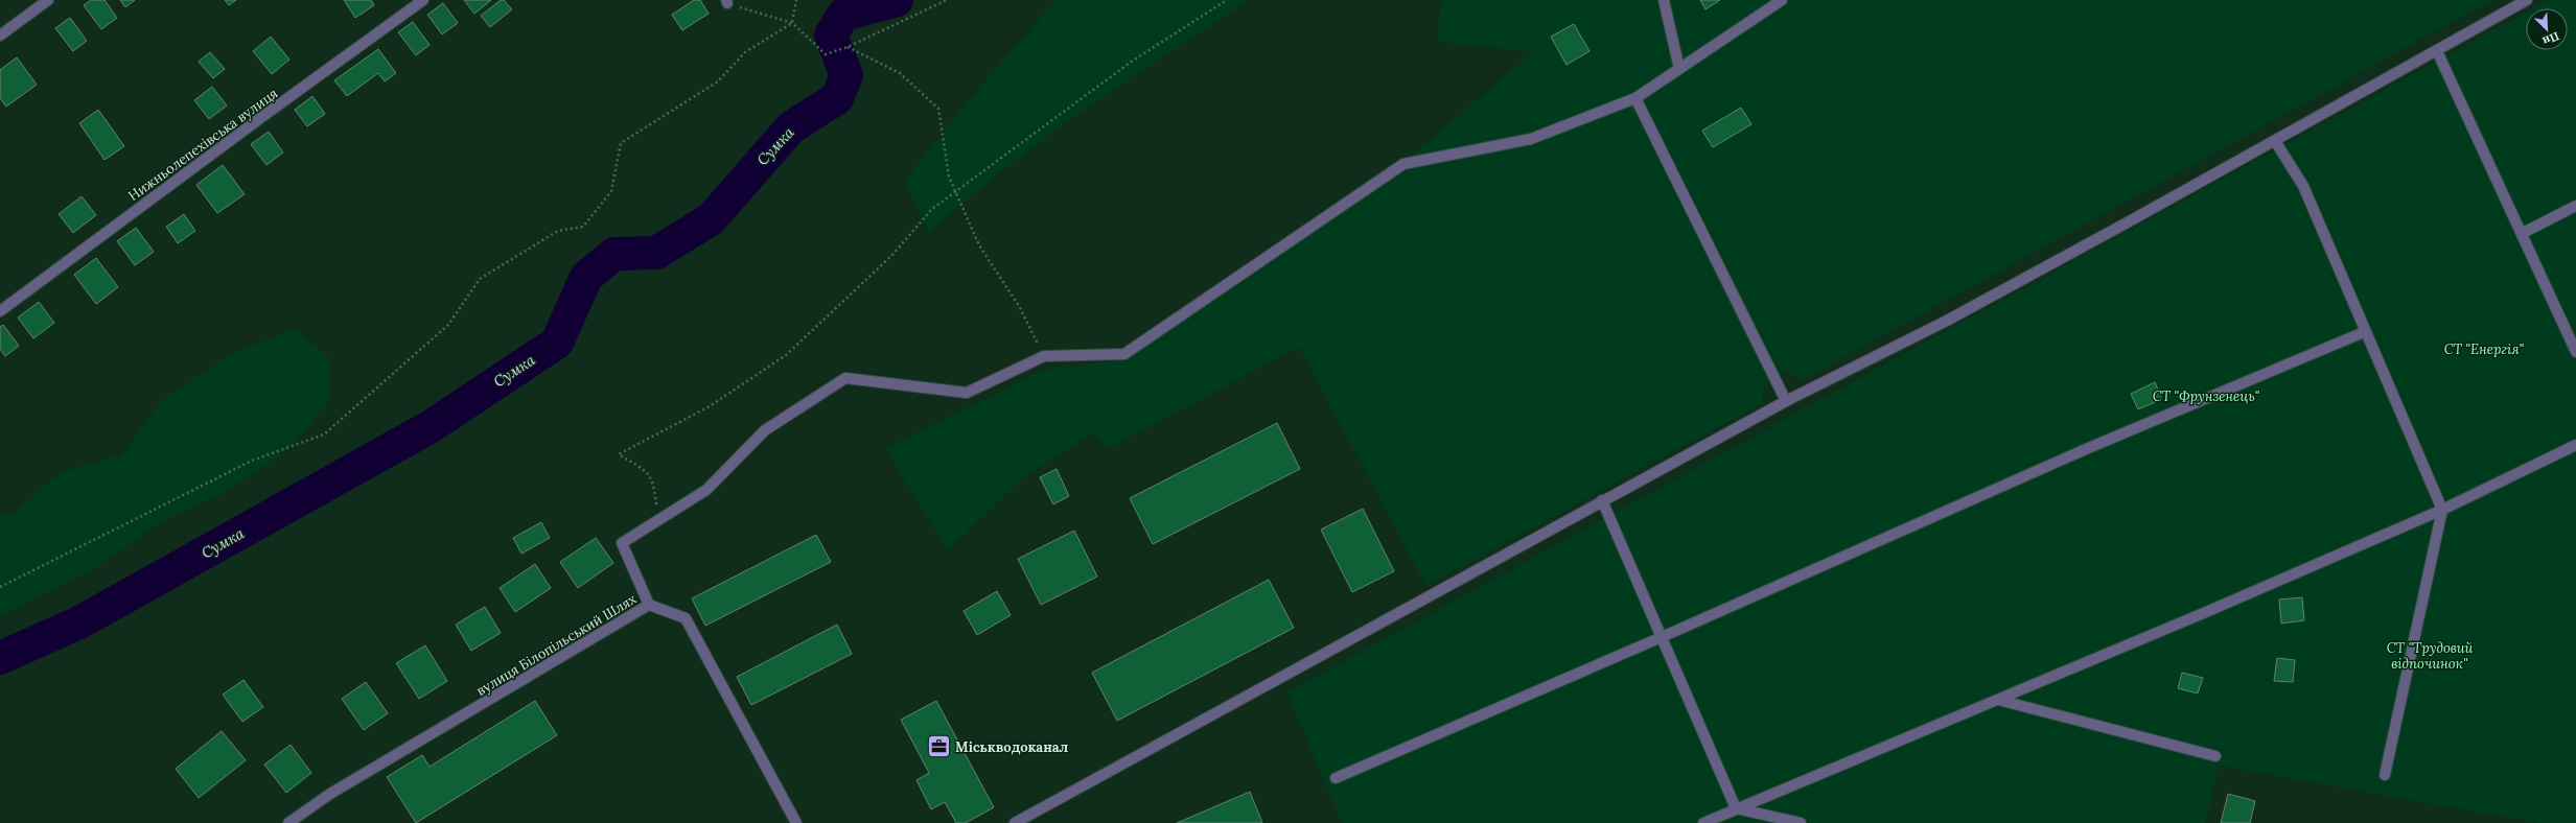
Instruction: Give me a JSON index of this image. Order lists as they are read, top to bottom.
{
  "streets": {
    "street": ["Нижньолепехівська вулиця", "вулиця Білопільський Шлях"]
  },
  "water": ["Сумка"],
  "parks": ["СТ \"Енергія\"", "СТ \"Фрунзенець\"", "СТ \"Трудовий відпочинок\""],
  "places": {
    "office": ["Міськводоканал"]
  },
  "north": "bottom right"
}
